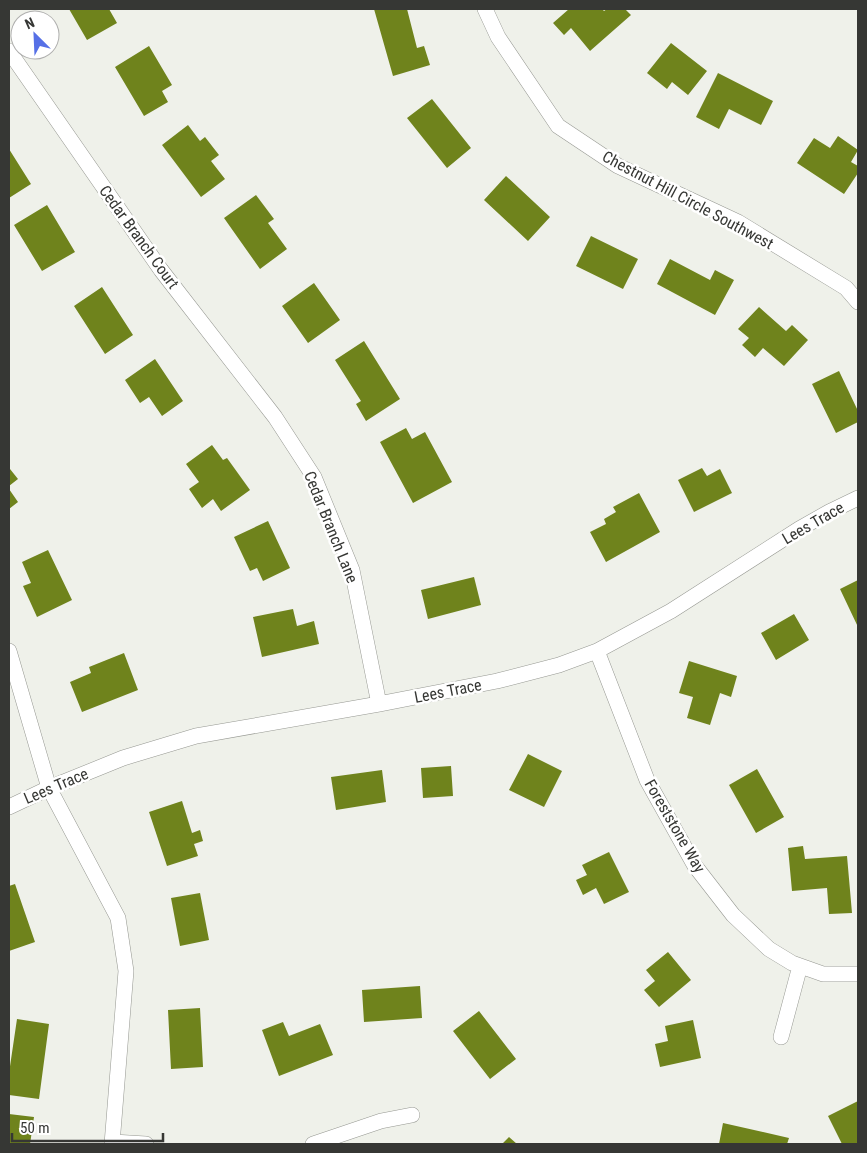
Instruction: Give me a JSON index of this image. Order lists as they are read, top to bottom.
{
  "streets": {
    "street": [
      "Chestnut Hill Circle Southwest",
      "Cedar Branch Court",
      "Lees Trace",
      "Cedar Branch Lane",
      "Foreststone Way"
    ]
  },
  "crossings": [
    ["Cedar Branch Court", "Cedar Branch Lane"],
    ["Lees Trace", "Cedar Branch Lane"],
    ["Lees Trace", "Foreststone Way"]
  ],
  "scale_bar": "50 m",
  "north": "top left"
}
